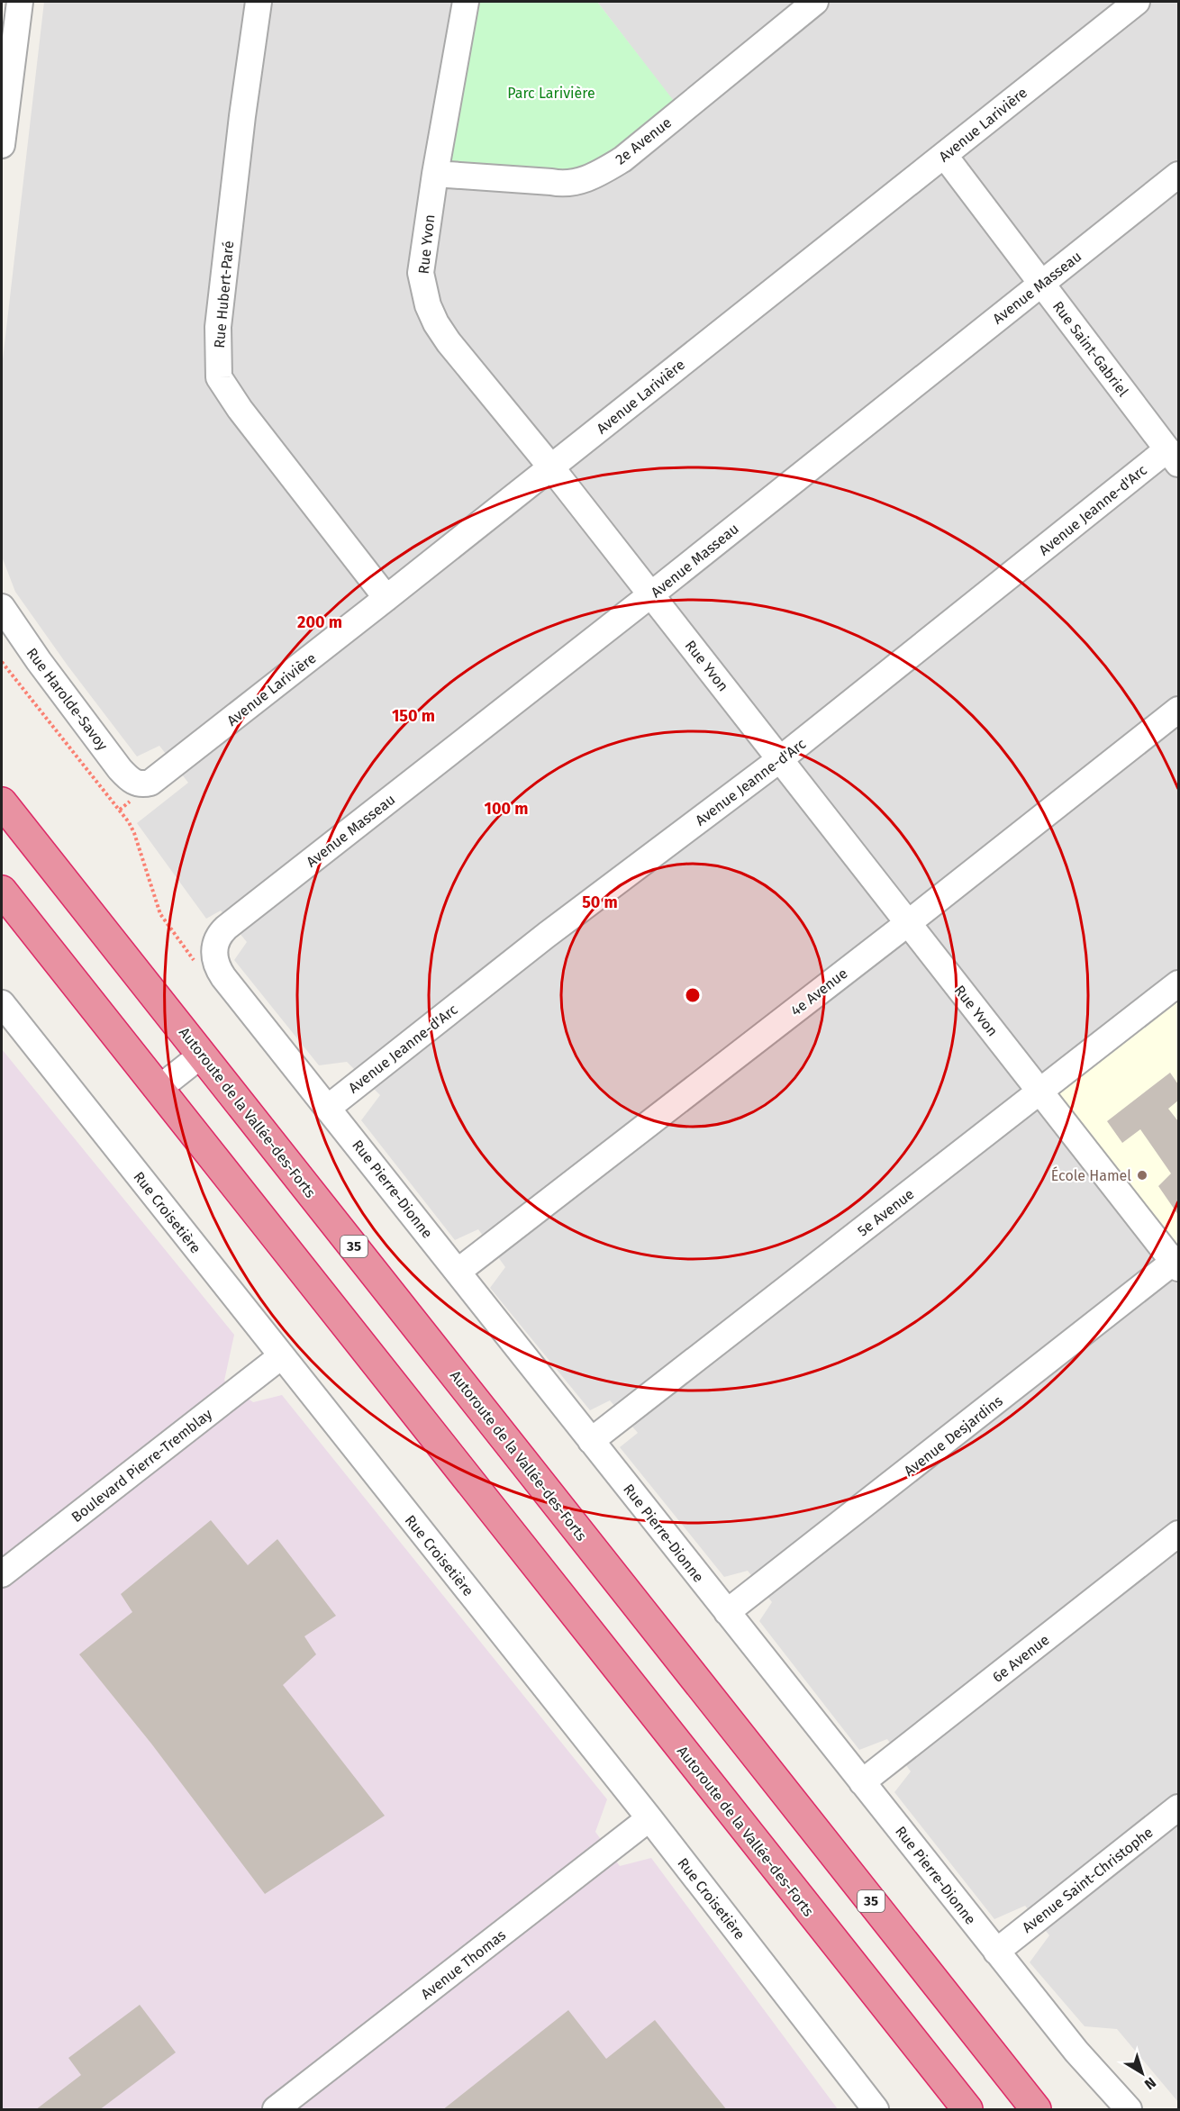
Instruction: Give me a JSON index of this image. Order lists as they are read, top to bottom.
{
  "streets": {
    "highway": ["Autoroute de la Vallée-des-Forts", "35"],
    "street": [
      "Avenue Larivière",
      "2e Avenue",
      "Rue Yvon",
      "Avenue Masseau",
      "Rue Hubert-Paré",
      "Rue Saint-Gabriel",
      "Avenue Jeanne-d'Arc",
      "Rue Harolde-Savoy",
      "4e Avenue",
      "Rue Pierre-Dionne",
      "Rue Croisetière",
      "5e Avenue",
      "Avenue Desjardins",
      "Boulevard Pierre-Tremblay",
      "6e Avenue",
      "Avenue Saint-Christophe",
      "Avenue Thomas"
    ]
  },
  "crossings": [
    ["Avenue Larivière", "Rue Yvon"],
    ["Avenue Larivière", "Rue Hubert-Paré"],
    ["Avenue Larivière", "Rue Saint-Gabriel"],
    ["Avenue Larivière", "Rue Harolde-Savoy"],
    ["2e Avenue", "Rue Yvon"],
    ["Rue Yvon", "Avenue Masseau"],
    ["Rue Yvon", "Avenue Jeanne-d'Arc"],
    ["Rue Yvon", "4e Avenue"],
    ["Rue Yvon", "5e Avenue"],
    ["Rue Yvon", "Avenue Desjardins"],
    ["Avenue Masseau", "Rue Saint-Gabriel"],
    ["Avenue Masseau", "Rue Harolde-Savoy"],
    ["Avenue Masseau", "Rue Pierre-Dionne"],
    ["Rue Saint-Gabriel", "Avenue Jeanne-d'Arc"],
    ["Avenue Jeanne-d'Arc", "Rue Pierre-Dionne"],
    ["Rue Harolde-Savoy", "Rue Pierre-Dionne"],
    ["4e Avenue", "Rue Pierre-Dionne"],
    ["Rue Pierre-Dionne", "5e Avenue"],
    ["Rue Pierre-Dionne", "Avenue Desjardins"],
    ["Rue Pierre-Dionne", "6e Avenue"],
    ["Rue Pierre-Dionne", "Avenue Saint-Christophe"],
    ["Rue Croisetière", "Boulevard Pierre-Tremblay"],
    ["Rue Croisetière", "Avenue Thomas"]
  ],
  "parks": ["Parc Larivière"],
  "places": ["École Hamel"],
  "north": "bottom right",
  "rings": [
    "200 m",
    "150 m",
    "100 m",
    "50 m"
  ]
}
